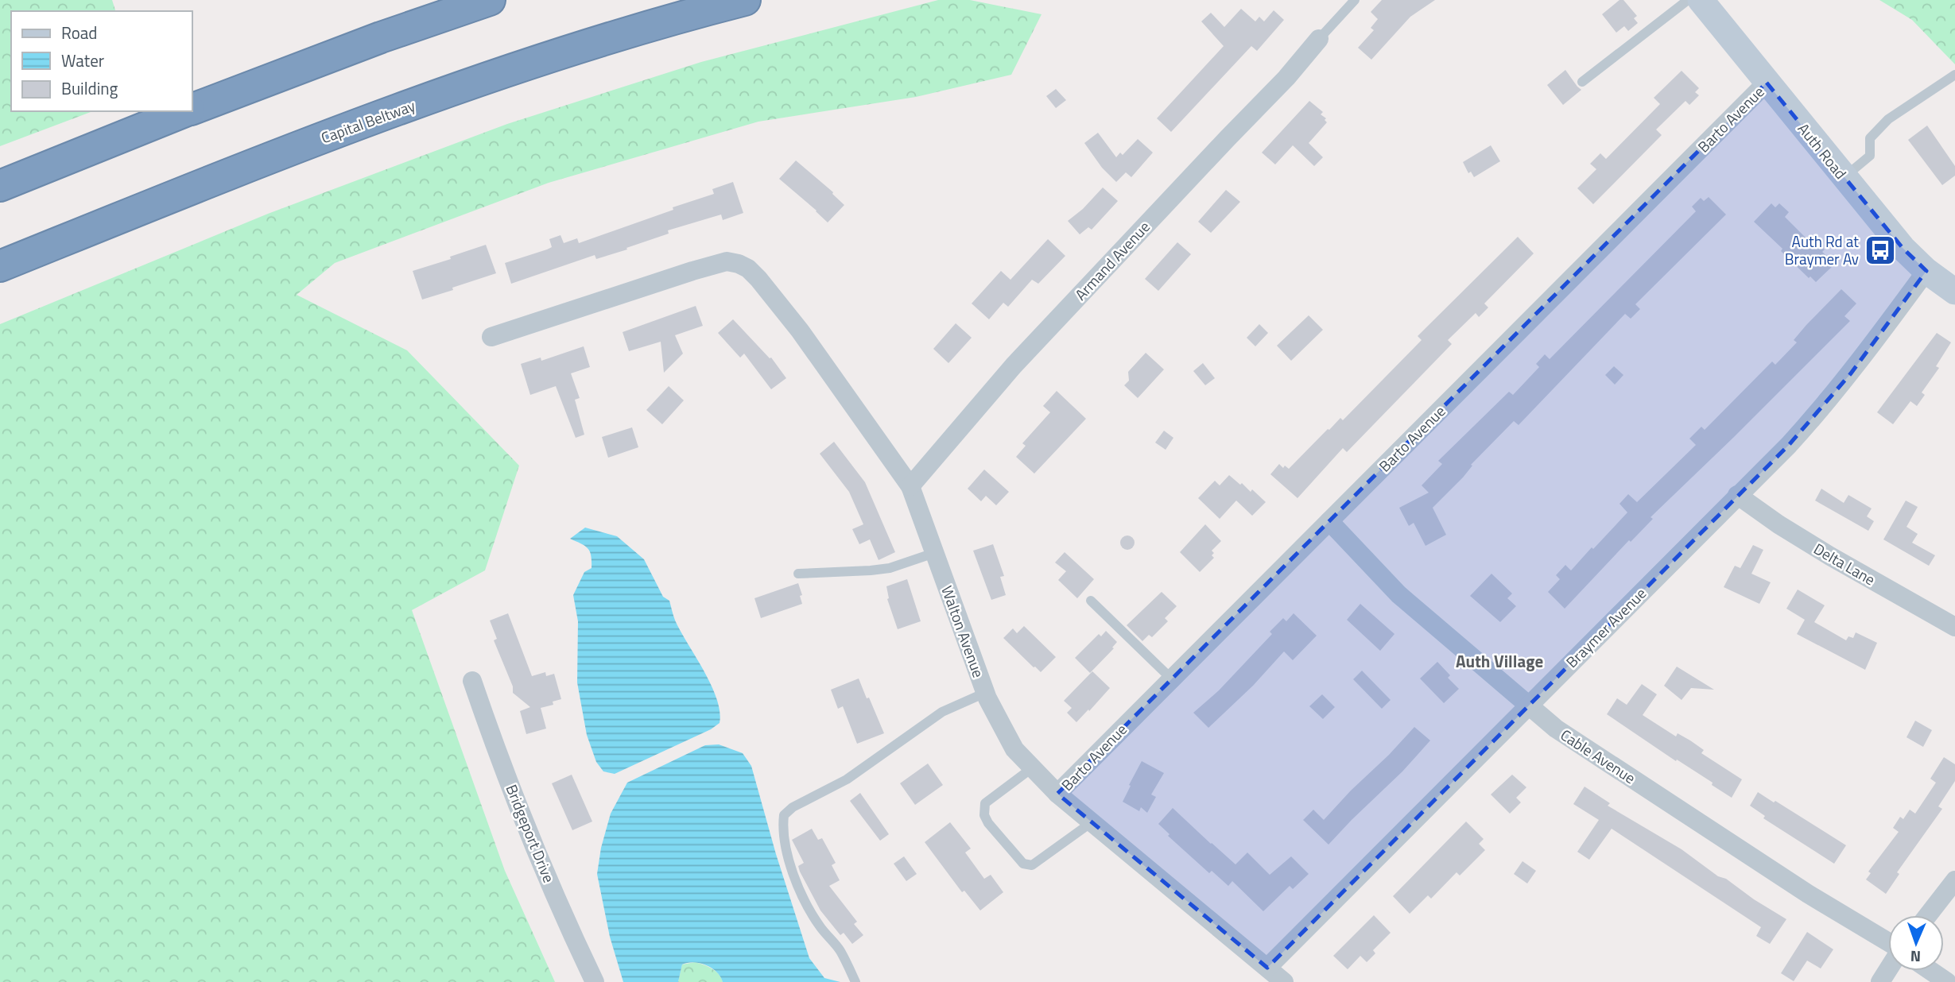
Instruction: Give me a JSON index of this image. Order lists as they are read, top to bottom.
{
  "streets": {
    "highway": ["Capital Beltway"],
    "main road": ["Auth Road"],
    "street": [
      "Barto Avenue",
      "Armand Avenue",
      "Delta Lane",
      "Braymer Avenue",
      "Walton Avenue",
      "Cable Avenue",
      "Bridgeport Drive"
    ]
  },
  "crossings": [
    ["Barto Avenue", "Auth Road"],
    ["Barto Avenue", "Walton Avenue"],
    ["Barto Avenue", "Cable Avenue"],
    ["Auth Road", "Braymer Avenue"],
    ["Armand Avenue", "Walton Avenue"],
    ["Delta Lane", "Braymer Avenue"],
    ["Braymer Avenue", "Walton Avenue"],
    ["Braymer Avenue", "Cable Avenue"]
  ],
  "districts": ["Auth Village"],
  "places": {
    "bus stop": ["Auth Rd at Braymer Av"]
  },
  "legend": ["Road", "Water", "Building"],
  "north": "bottom"
}
